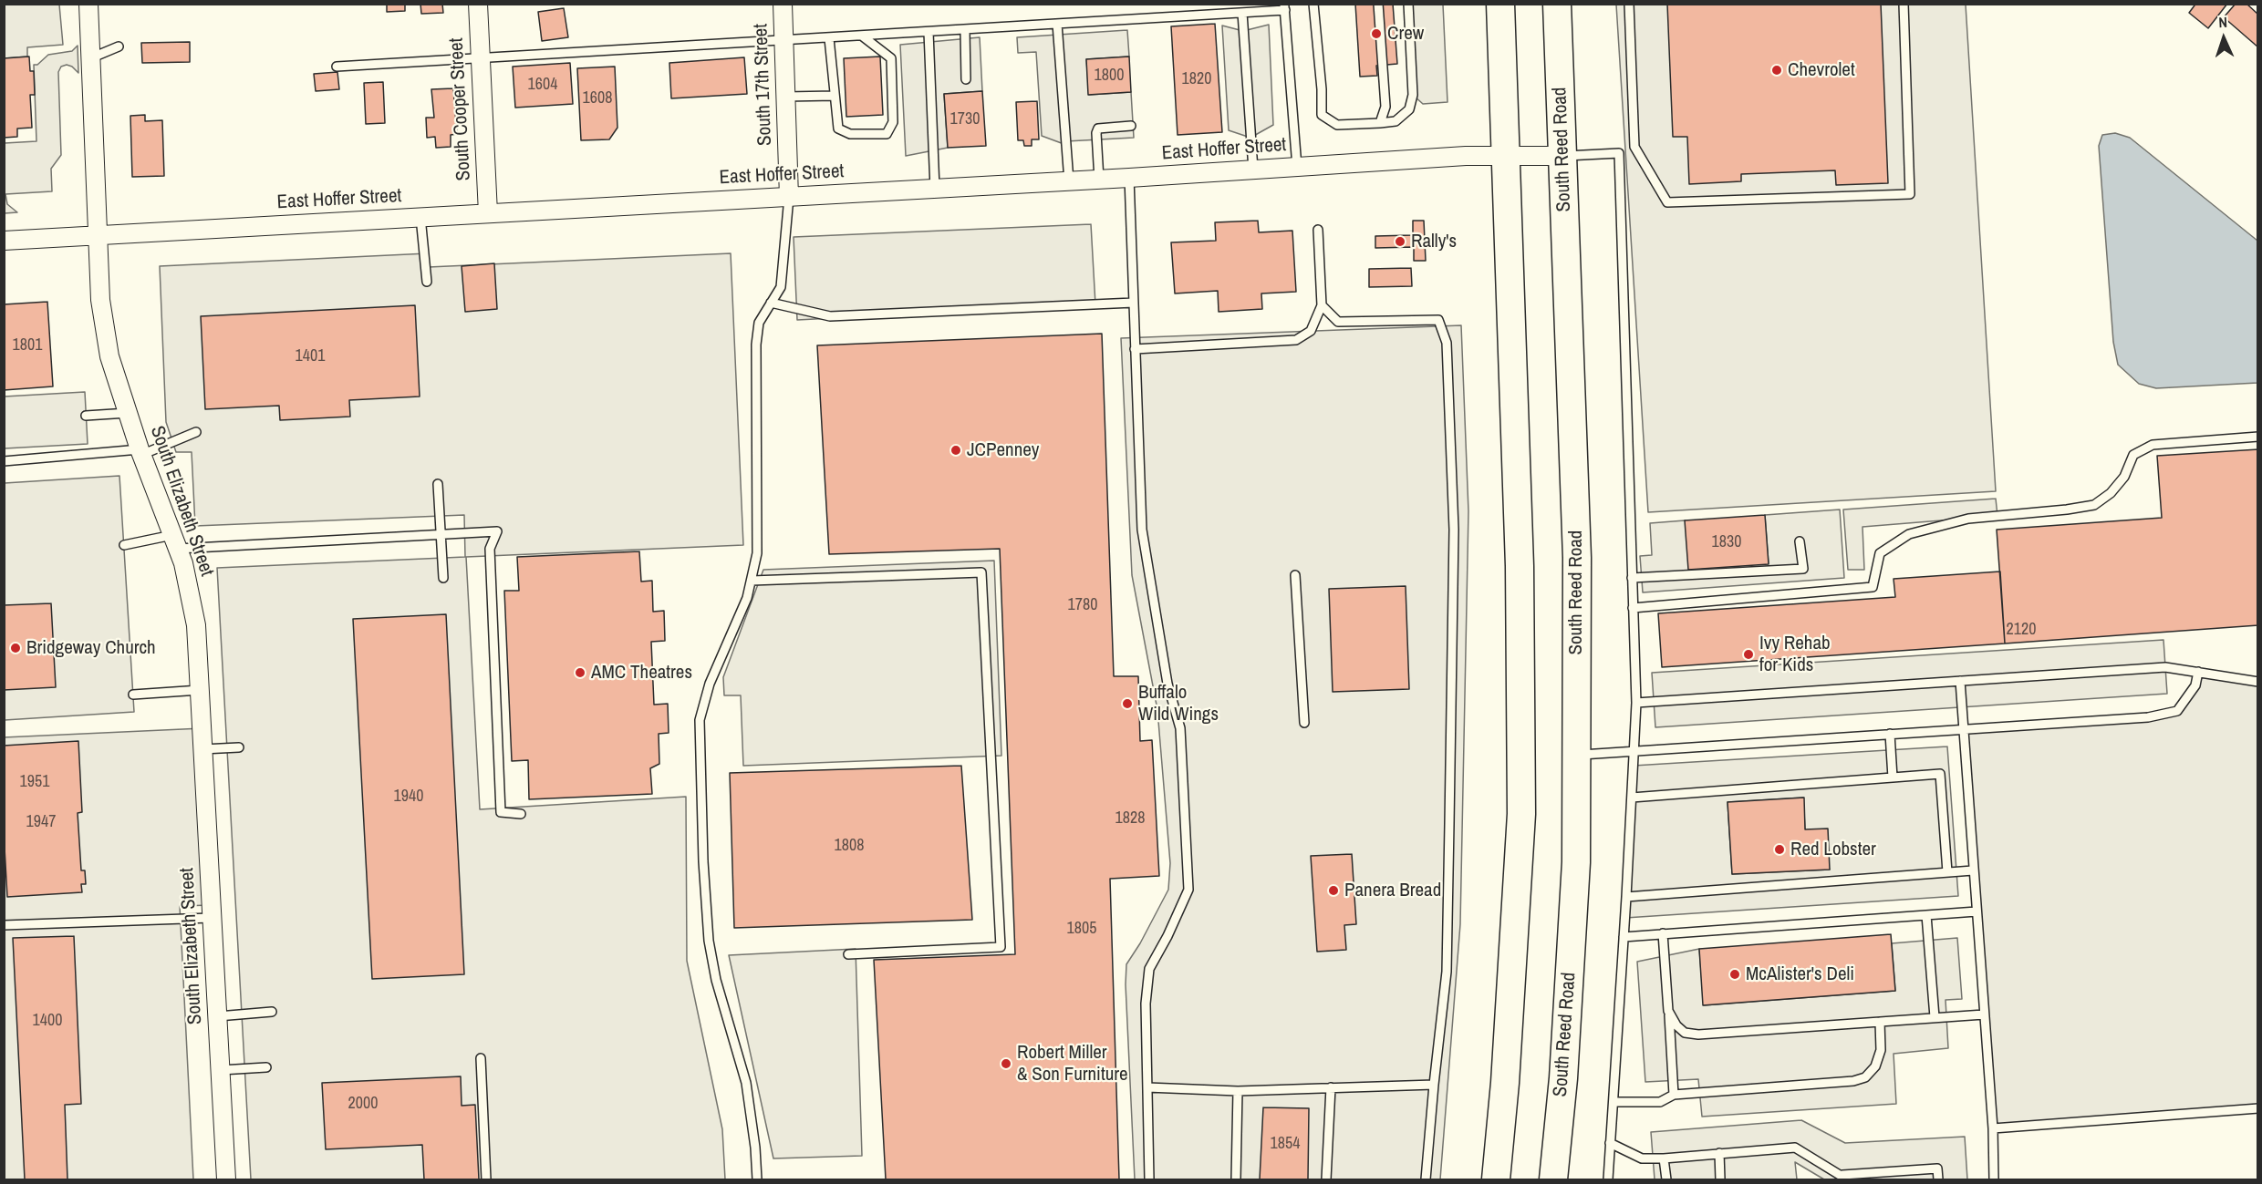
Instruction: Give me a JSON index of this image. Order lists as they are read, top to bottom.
{
  "streets": {
    "main road": ["South Reed Road"],
    "street": [
      "South 17th Street",
      "South Cooper Street",
      "East Hoffer Street",
      "South Elizabeth Street"
    ]
  },
  "crossings": [
    ["South 17th Street", "East Hoffer Street"],
    ["South Cooper Street", "East Hoffer Street"],
    ["East Hoffer Street", "South Reed Road"],
    ["East Hoffer Street", "South Elizabeth Street"]
  ],
  "places": [
    "Crew",
    "Chevrolet",
    "Rally's",
    "JCPenney",
    "Bridgeway Church",
    "Ivy Rehab for Kids",
    "AMC Theatres",
    "Buffalo Wild Wings",
    "Red Lobster",
    "Panera Bread",
    "McAlister's Deli",
    "Robert Miller & Son Furniture"
  ],
  "house_numbers": [
    "1800",
    "1820",
    "1604",
    "1608",
    "1730",
    "1801",
    "1401",
    "1830",
    "1780",
    "2120",
    "1951",
    "1940",
    "1828",
    "1947",
    "1808",
    "1805",
    "1400",
    "2000",
    "1854"
  ],
  "north": "top"
}
